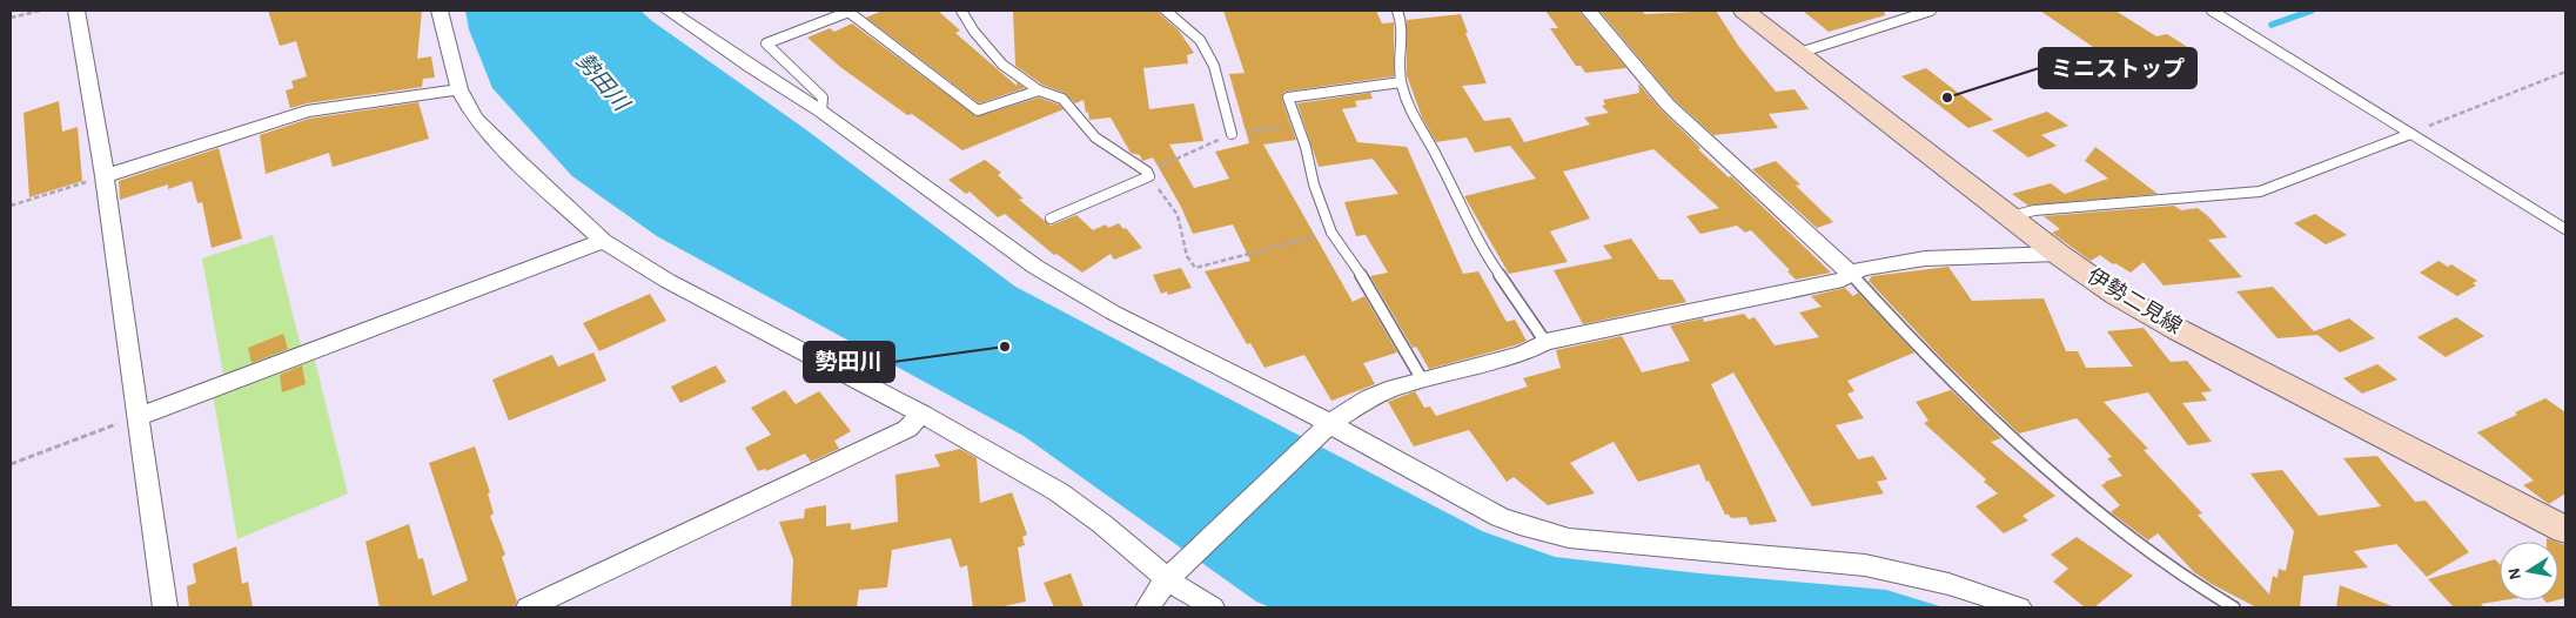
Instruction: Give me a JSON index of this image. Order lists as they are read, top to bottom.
{
  "streets": {
    "main road": ["伊勢二見線"]
  },
  "water": ["勢田川"],
  "places": ["ミニストップ", "勢田川"],
  "north": "left"
}
